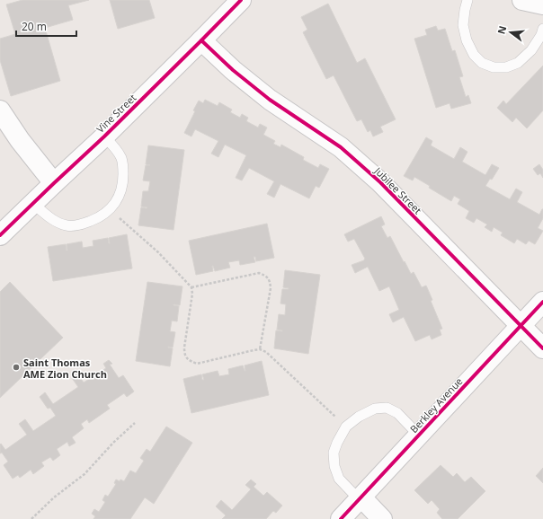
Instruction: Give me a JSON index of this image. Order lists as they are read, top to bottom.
{
  "streets": {
    "street": ["Vine Street", "Jubilee Street", "Berkley Avenue"]
  },
  "crossings": [
    ["Vine Street", "Jubilee Street"],
    ["Jubilee Street", "Berkley Avenue"]
  ],
  "places": ["Saint Thomas AME Zion Church"],
  "scale_bar": "20 m",
  "north": "left"
}
